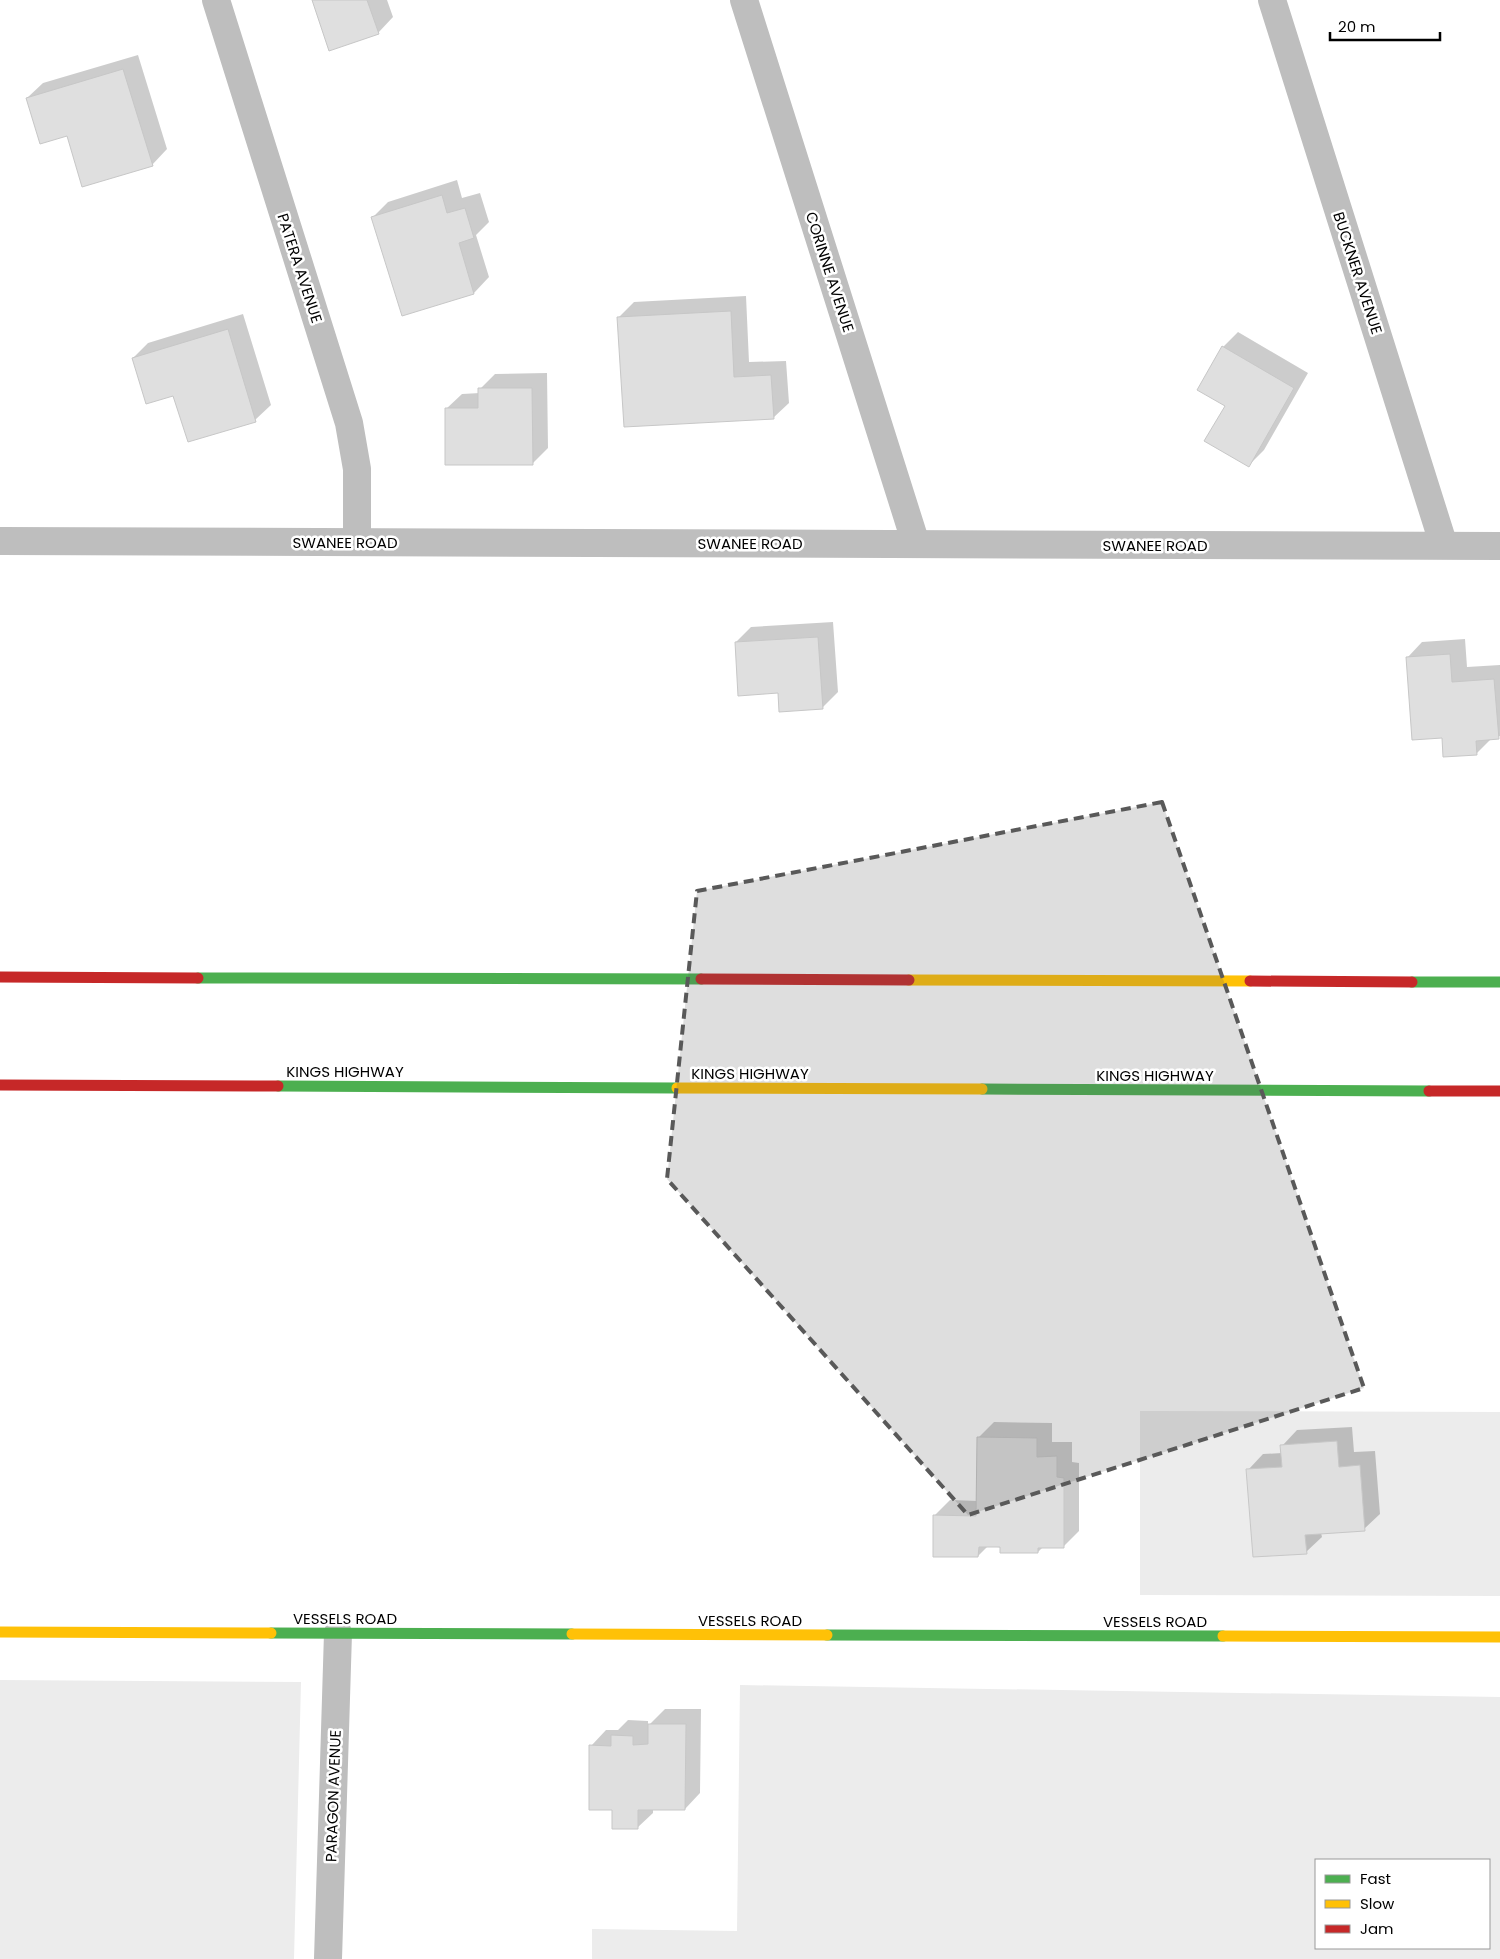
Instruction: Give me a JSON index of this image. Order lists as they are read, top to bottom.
{
  "streets": {
    "main road": ["KINGS HIGHWAY", "VESSELS ROAD"],
    "street": [
      "PATERA AVENUE",
      "CORINNE AVENUE",
      "BUCKNER AVENUE",
      "SWANEE ROAD",
      "PARAGON AVENUE"
    ]
  },
  "crossings": [
    ["PATERA AVENUE", "SWANEE ROAD"],
    ["CORINNE AVENUE", "SWANEE ROAD"],
    ["BUCKNER AVENUE", "SWANEE ROAD"],
    ["VESSELS ROAD", "PARAGON AVENUE"]
  ],
  "legend": ["Fast", "Slow", "Jam"],
  "scale_bar": "20 m"
}
